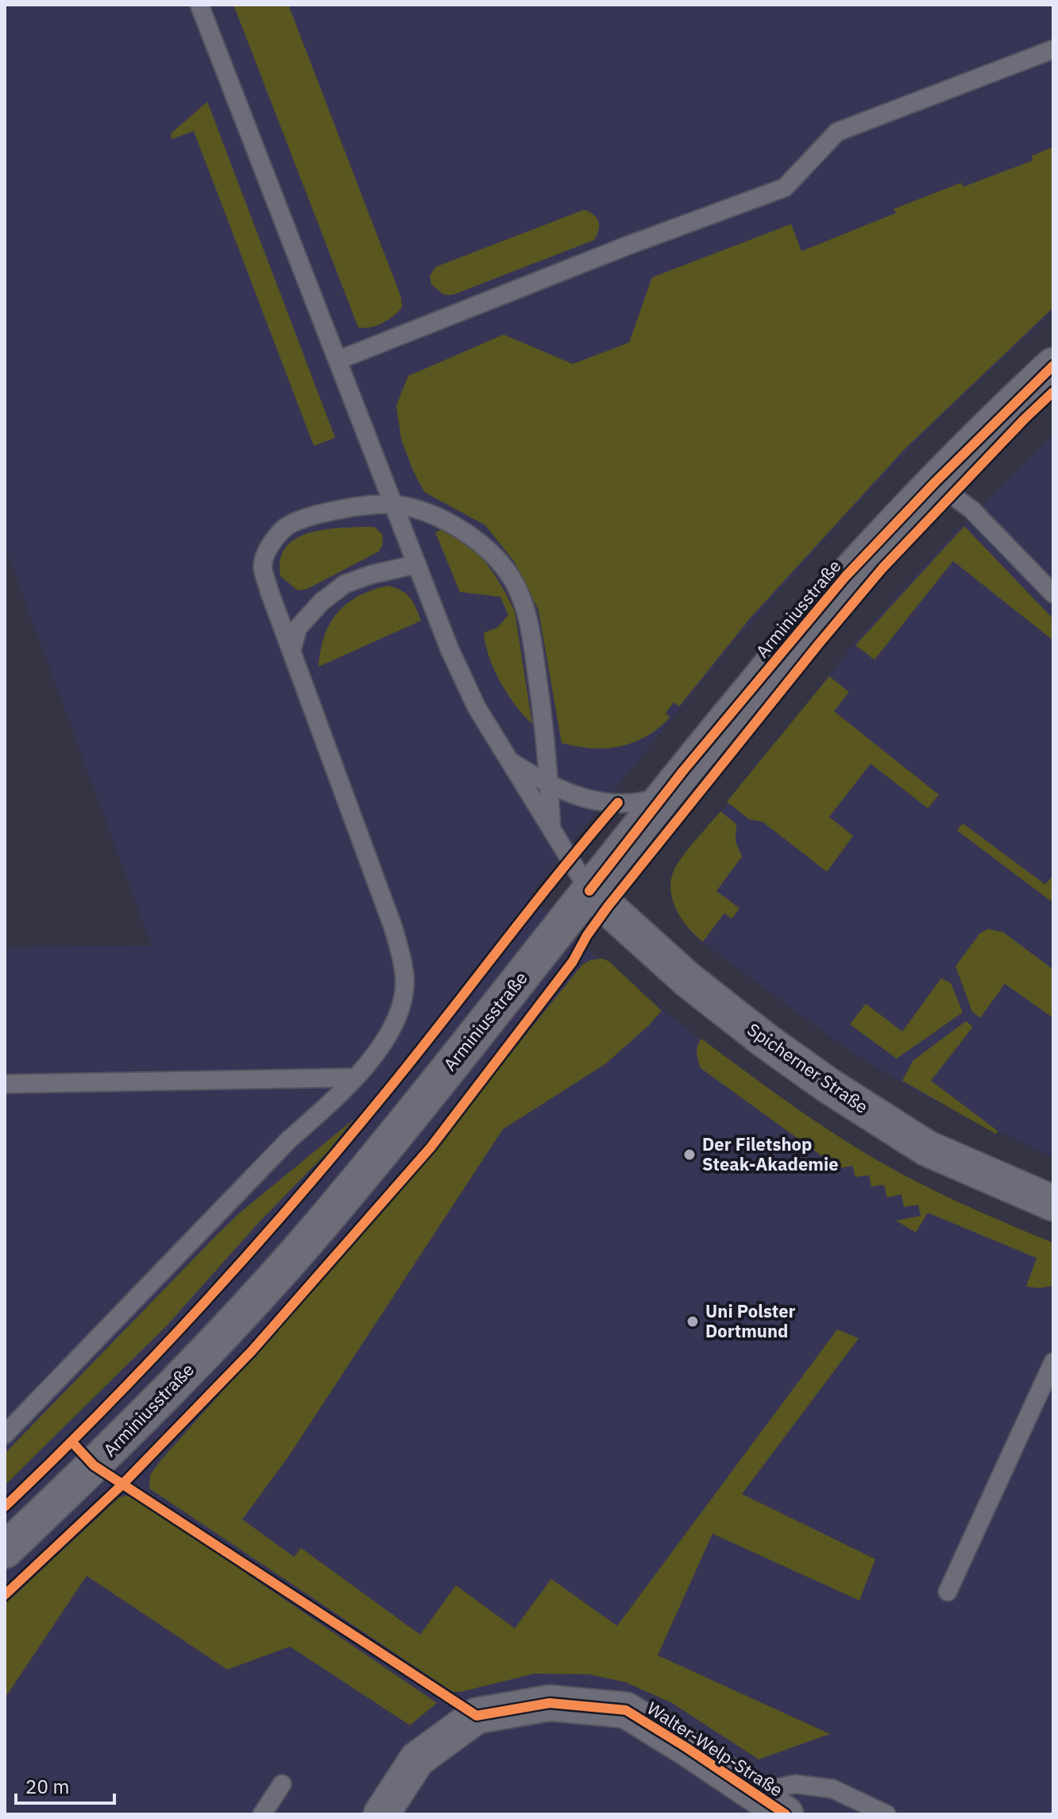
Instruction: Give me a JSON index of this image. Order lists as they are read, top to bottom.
{
  "streets": {
    "street": ["Arminiusstraße", "Spicherner Straße", "Walter-Welp-Straße"]
  },
  "crossings": [
    ["Arminiusstraße", "Spicherner Straße"]
  ],
  "places": ["Der Filetshop Steak-Akademie", "Uni Polster Dortmund"],
  "scale_bar": "20 m"
}
